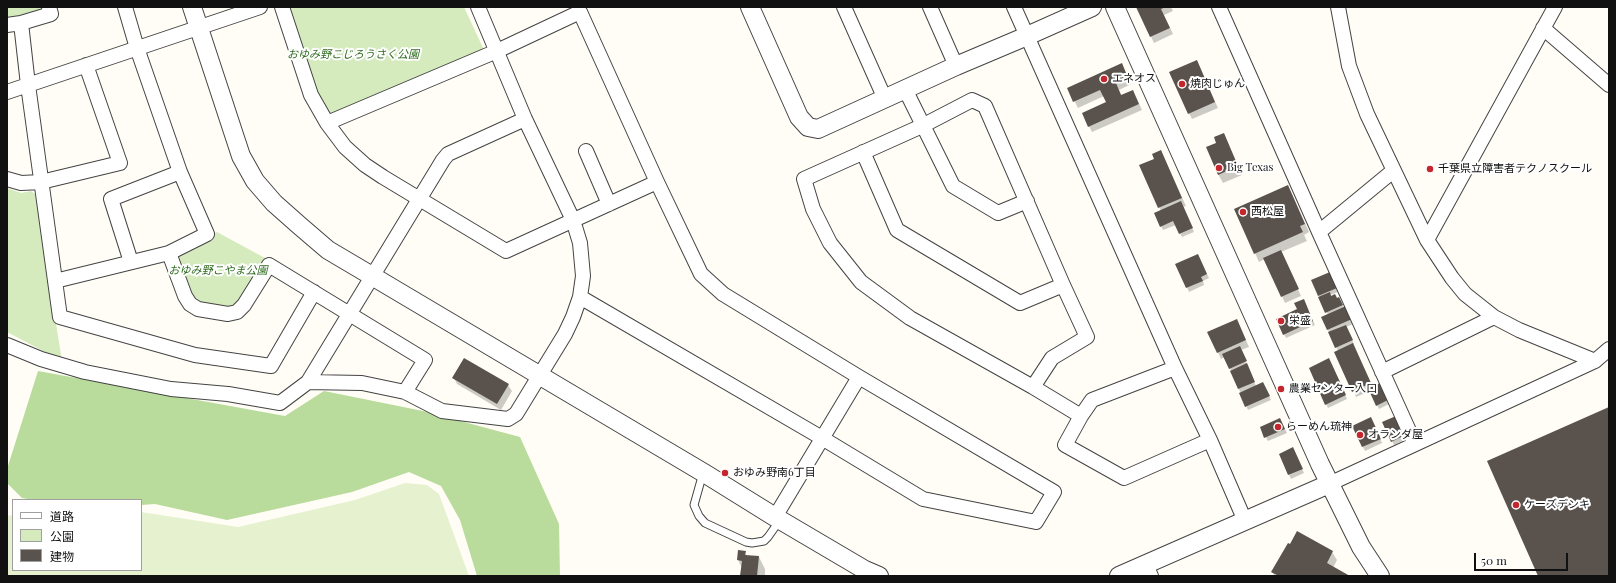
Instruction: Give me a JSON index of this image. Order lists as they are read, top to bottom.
{
  "parks": ["おゆみ野こじろうさく公園", "おゆみ野こやま公園"],
  "places": [
    "エネオス",
    "焼肉じゅん",
    "Big Texas",
    "千葉県立障害者テクノスクール",
    "西松屋",
    "栄盛",
    "農業センター入口",
    "らーめん琉神",
    "オランダ屋",
    "おゆみ野南6丁目",
    "ケーズデンキ"
  ],
  "legend": ["道路", "公園", "建物"],
  "scale_bar": "50 m"
}
